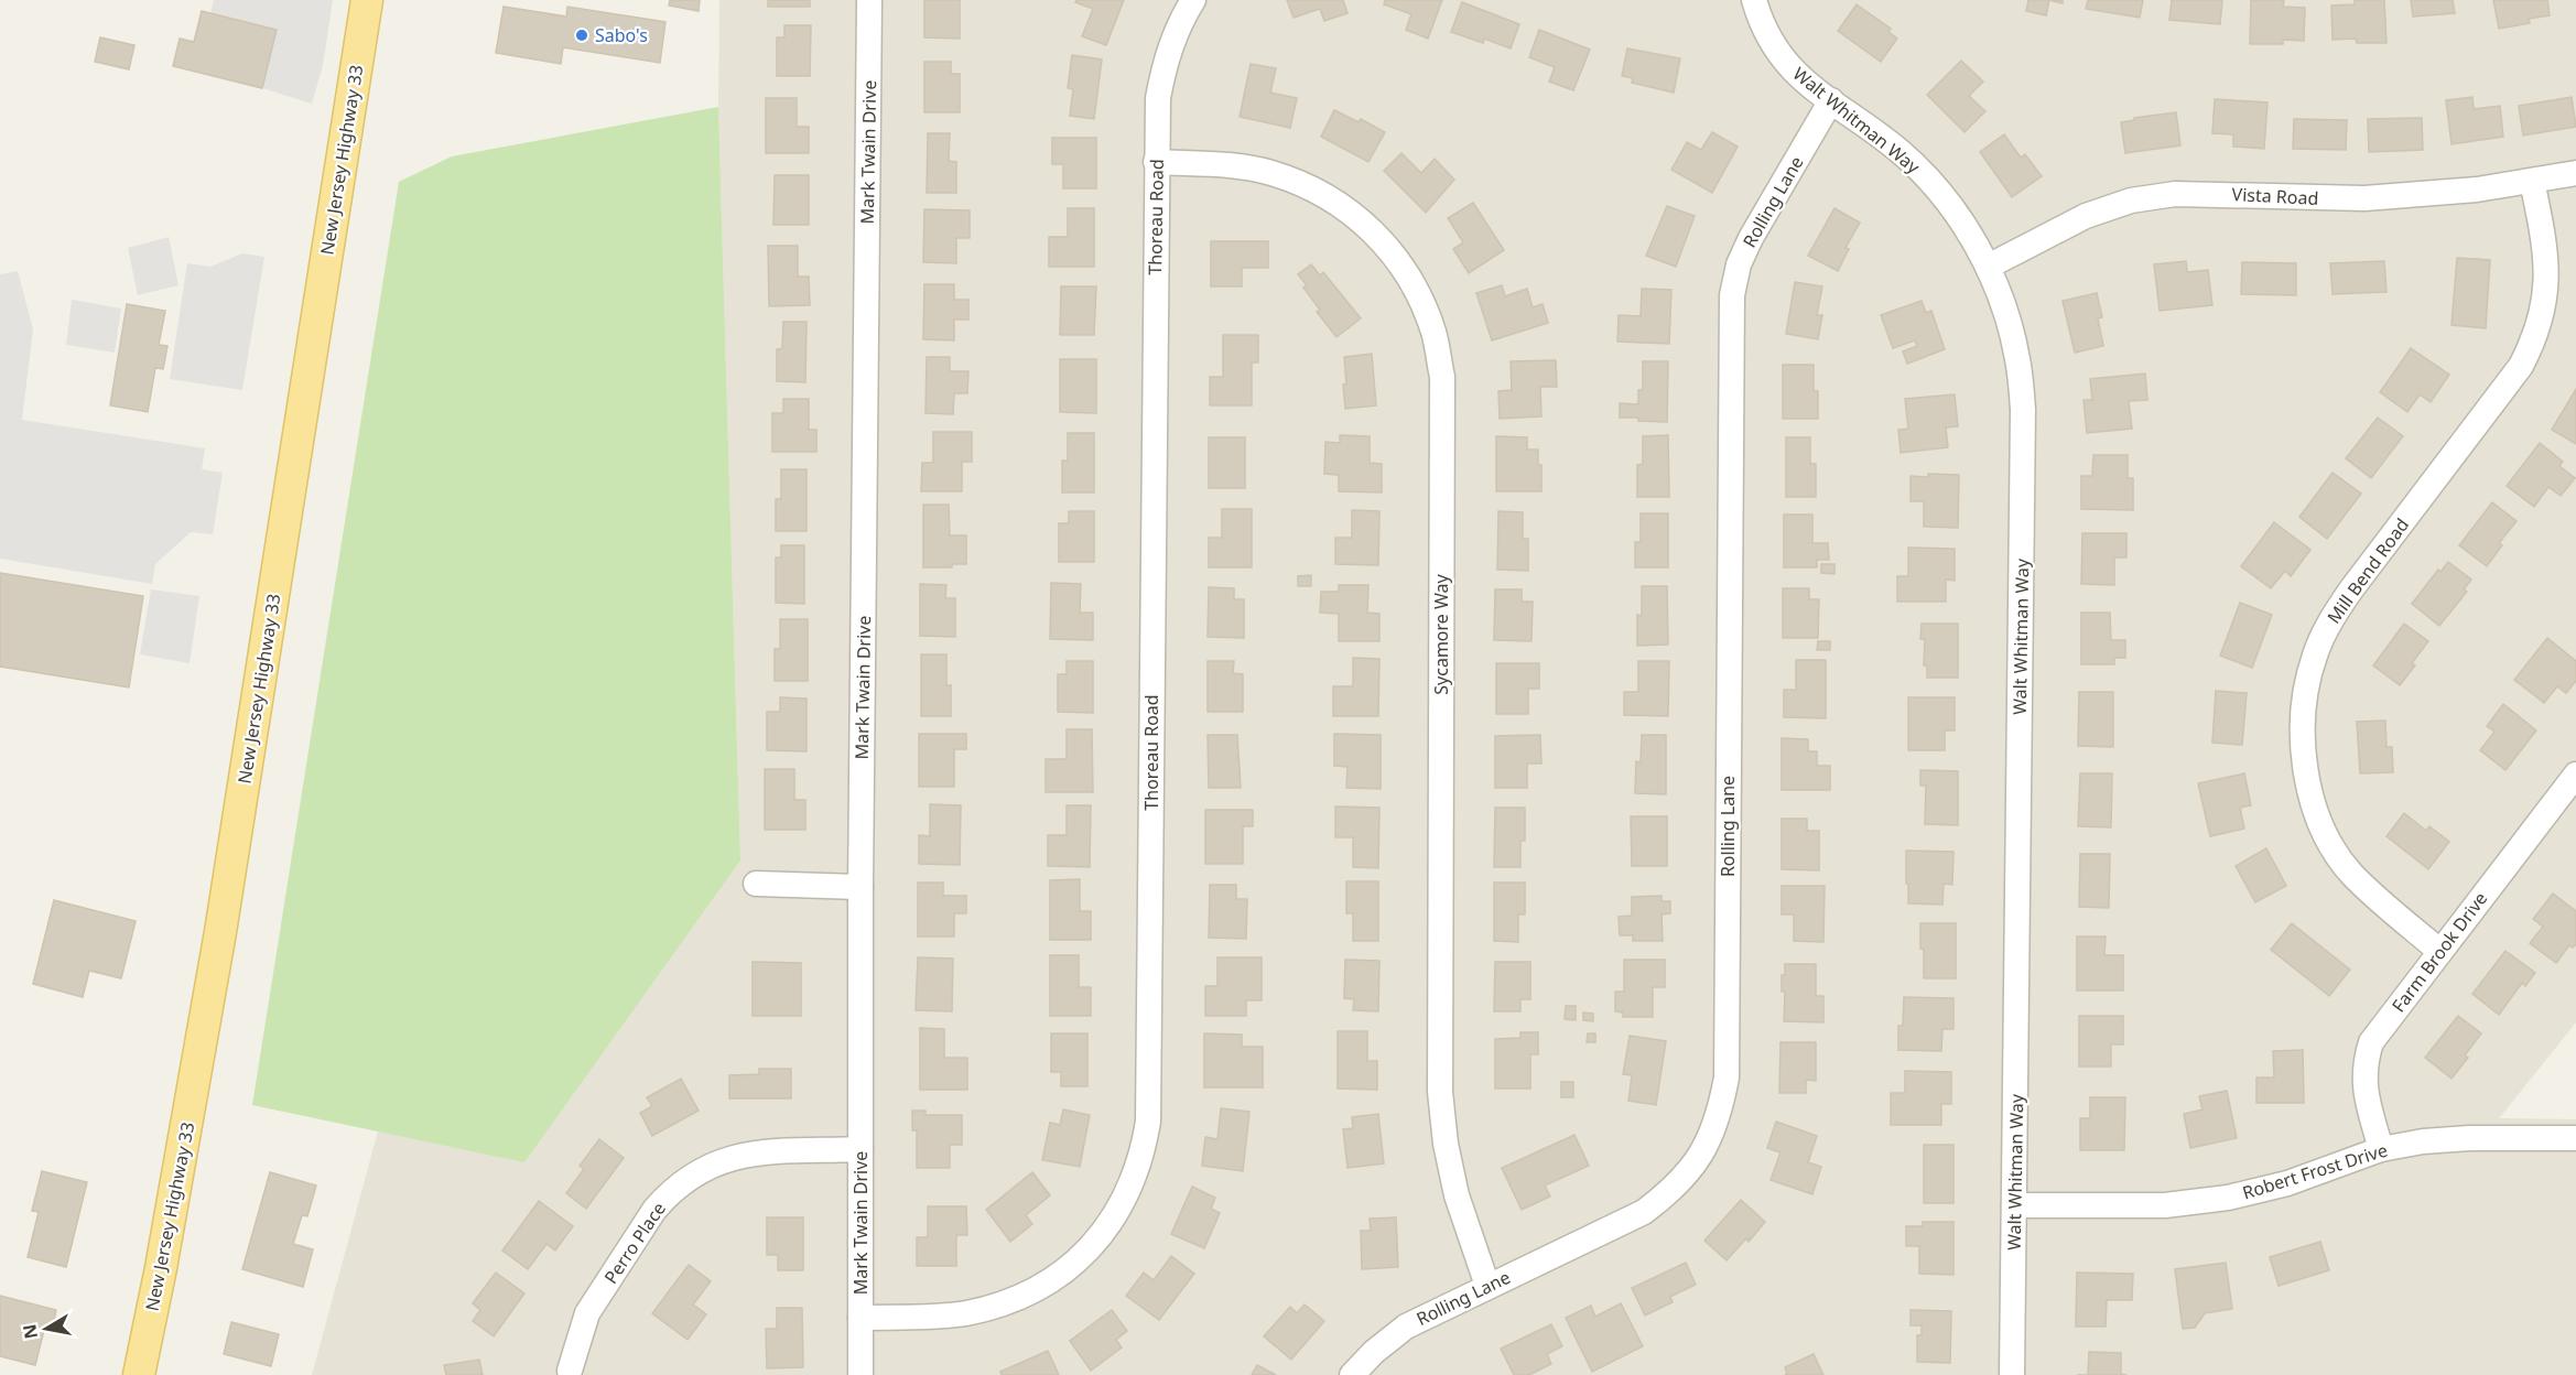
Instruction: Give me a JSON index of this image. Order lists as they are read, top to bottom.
{
  "streets": {
    "main road": ["New Jersey Highway 33"],
    "street": [
      "Walt Whitman Way",
      "Mark Twain Drive",
      "Vista Road",
      "Rolling Lane",
      "Thoreau Road",
      "Mill Bend Road",
      "Sycamore Way",
      "Farm Brook Drive",
      "Robert Frost Drive",
      "Perro Place"
    ]
  },
  "crossings": [
    ["Walt Whitman Way", "Vista Road"],
    ["Walt Whitman Way", "Rolling Lane"],
    ["Walt Whitman Way", "Robert Frost Drive"],
    ["Mark Twain Drive", "Thoreau Road"],
    ["Mark Twain Drive", "Perro Place"],
    ["Vista Road", "Mill Bend Road"],
    ["Rolling Lane", "Sycamore Way"],
    ["Thoreau Road", "Sycamore Way"],
    ["Mill Bend Road", "Farm Brook Drive"],
    ["Farm Brook Drive", "Robert Frost Drive"]
  ],
  "places": ["Sabo's"],
  "north": "left"
}
